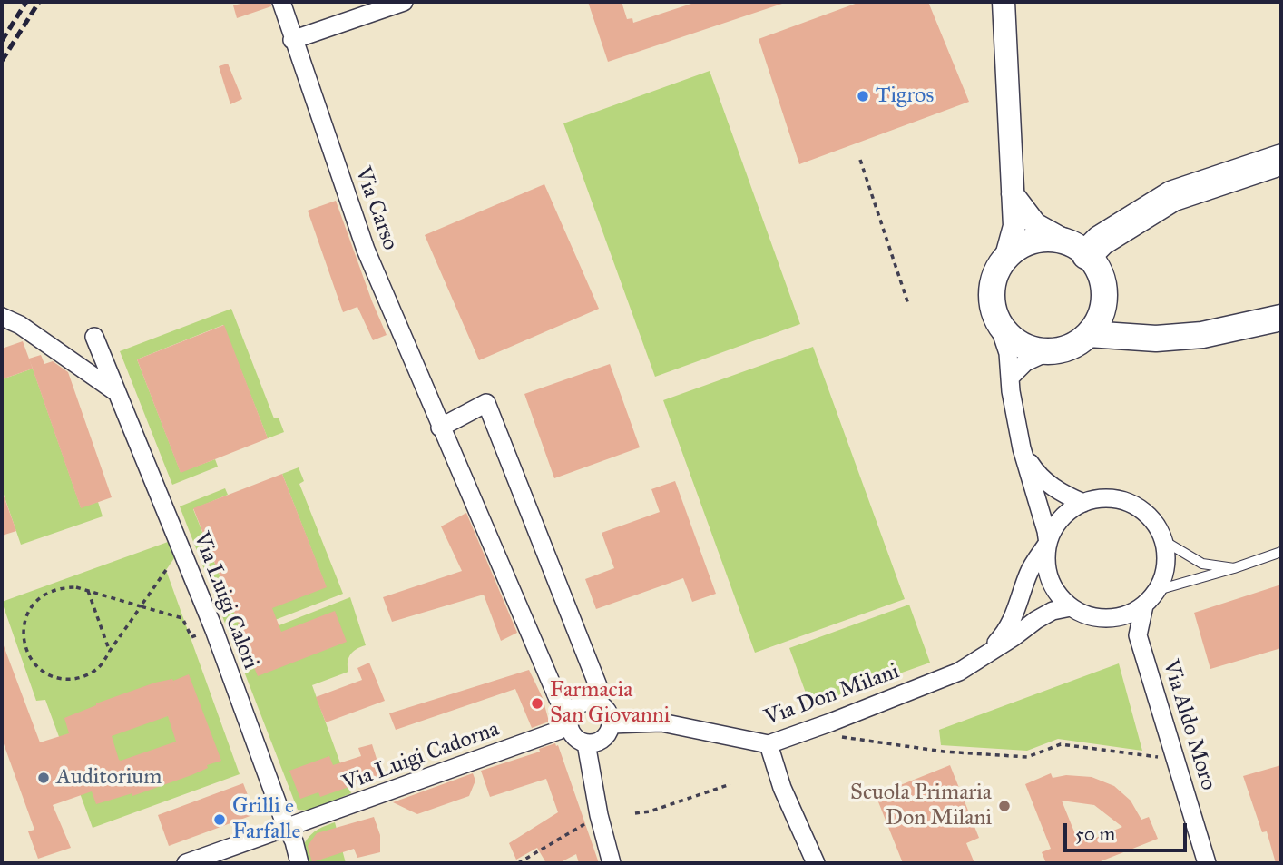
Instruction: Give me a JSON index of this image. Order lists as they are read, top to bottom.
{
  "streets": {
    "street": [
      "Via Carso",
      "Via Luigi Calori",
      "Via Don Milani",
      "Via Aldo Moro",
      "Via Luigi Cadorna"
    ]
  },
  "crossings": [
    ["Via Carso", "Via Don Milani"],
    ["Via Carso", "Via Luigi Cadorna"],
    ["Via Luigi Calori", "Via Luigi Cadorna"],
    ["Via Don Milani", "Via Aldo Moro"],
    ["Via Don Milani", "Via Luigi Cadorna"]
  ],
  "places": [
    "Tigros",
    "Farmacia San Giovanni",
    "Auditorium",
    "Scuola Primaria Don Milani",
    "Grilli e Farfalle"
  ],
  "scale_bar": "50 m"
}
